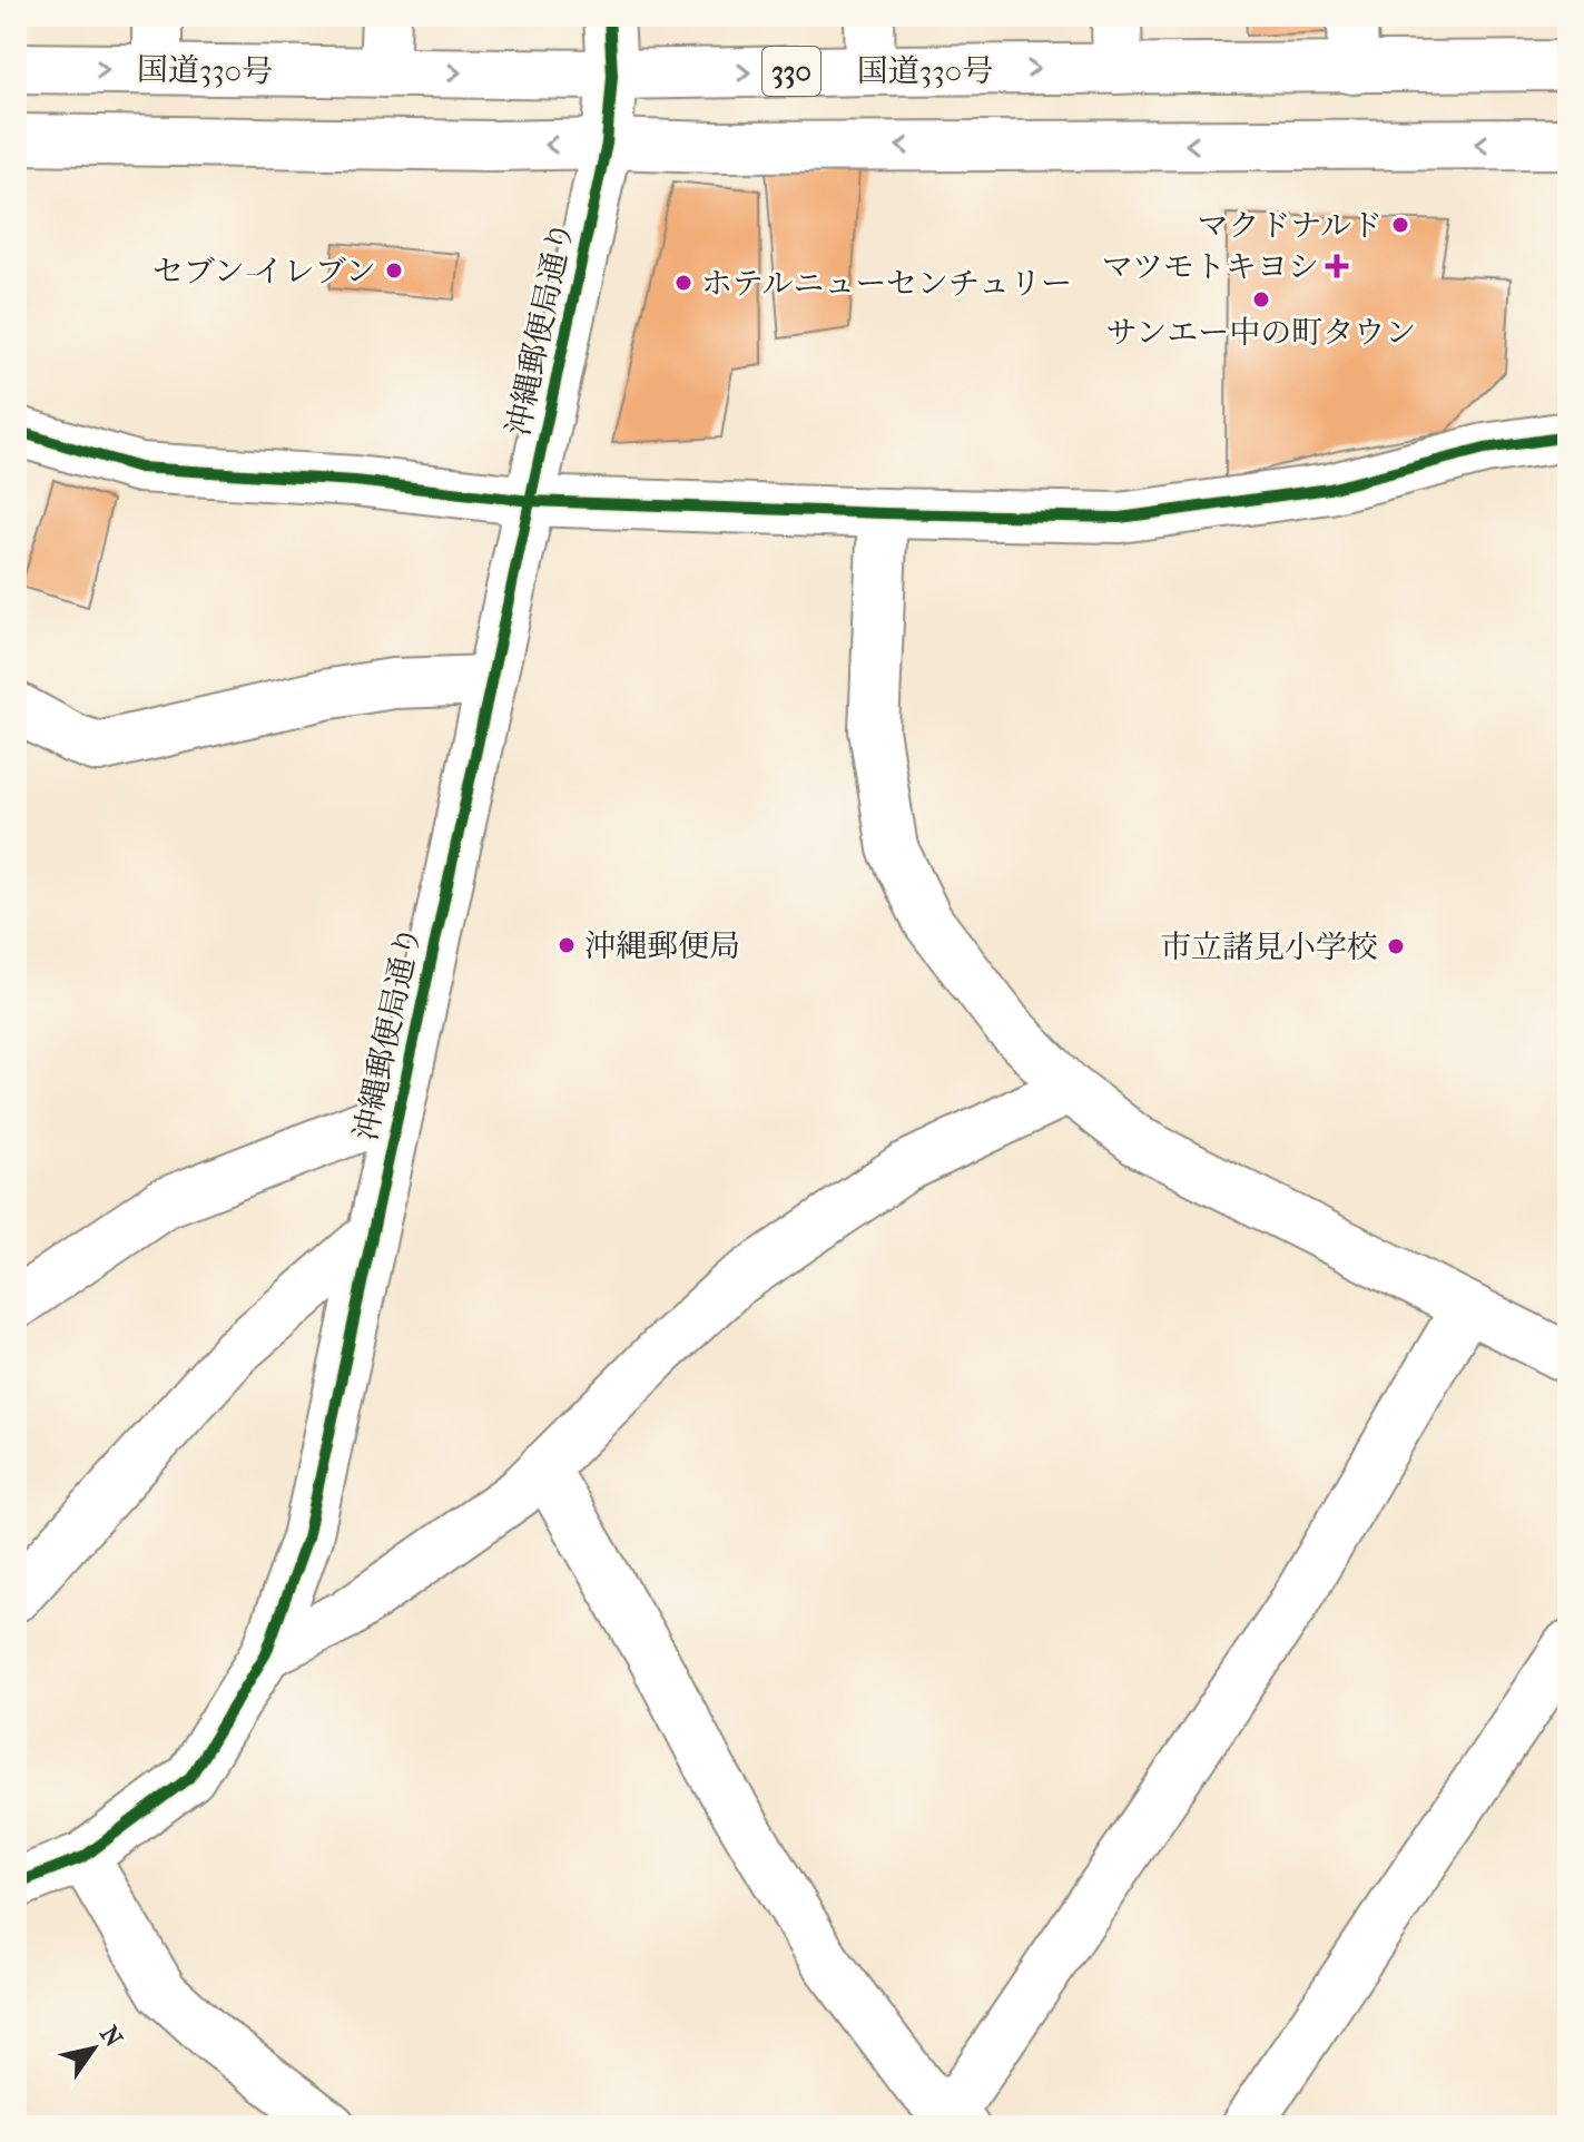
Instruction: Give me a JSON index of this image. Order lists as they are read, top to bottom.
{
  "streets": {
    "main road": ["国道330号", "330", "沖縄郵便局通り"]
  },
  "crossings": [
    ["国道330号", "沖縄郵便局通り"]
  ],
  "places": {
    "other": [
      "マクドナルド",
      "セブン-イレブン",
      "ホテルニューセンチュリー",
      "サンエー中の町タウン",
      "沖縄郵便局",
      "市立諸見小学校"
    ],
    "health": ["マツモトキヨシ"]
  },
  "north": "top right"
}
